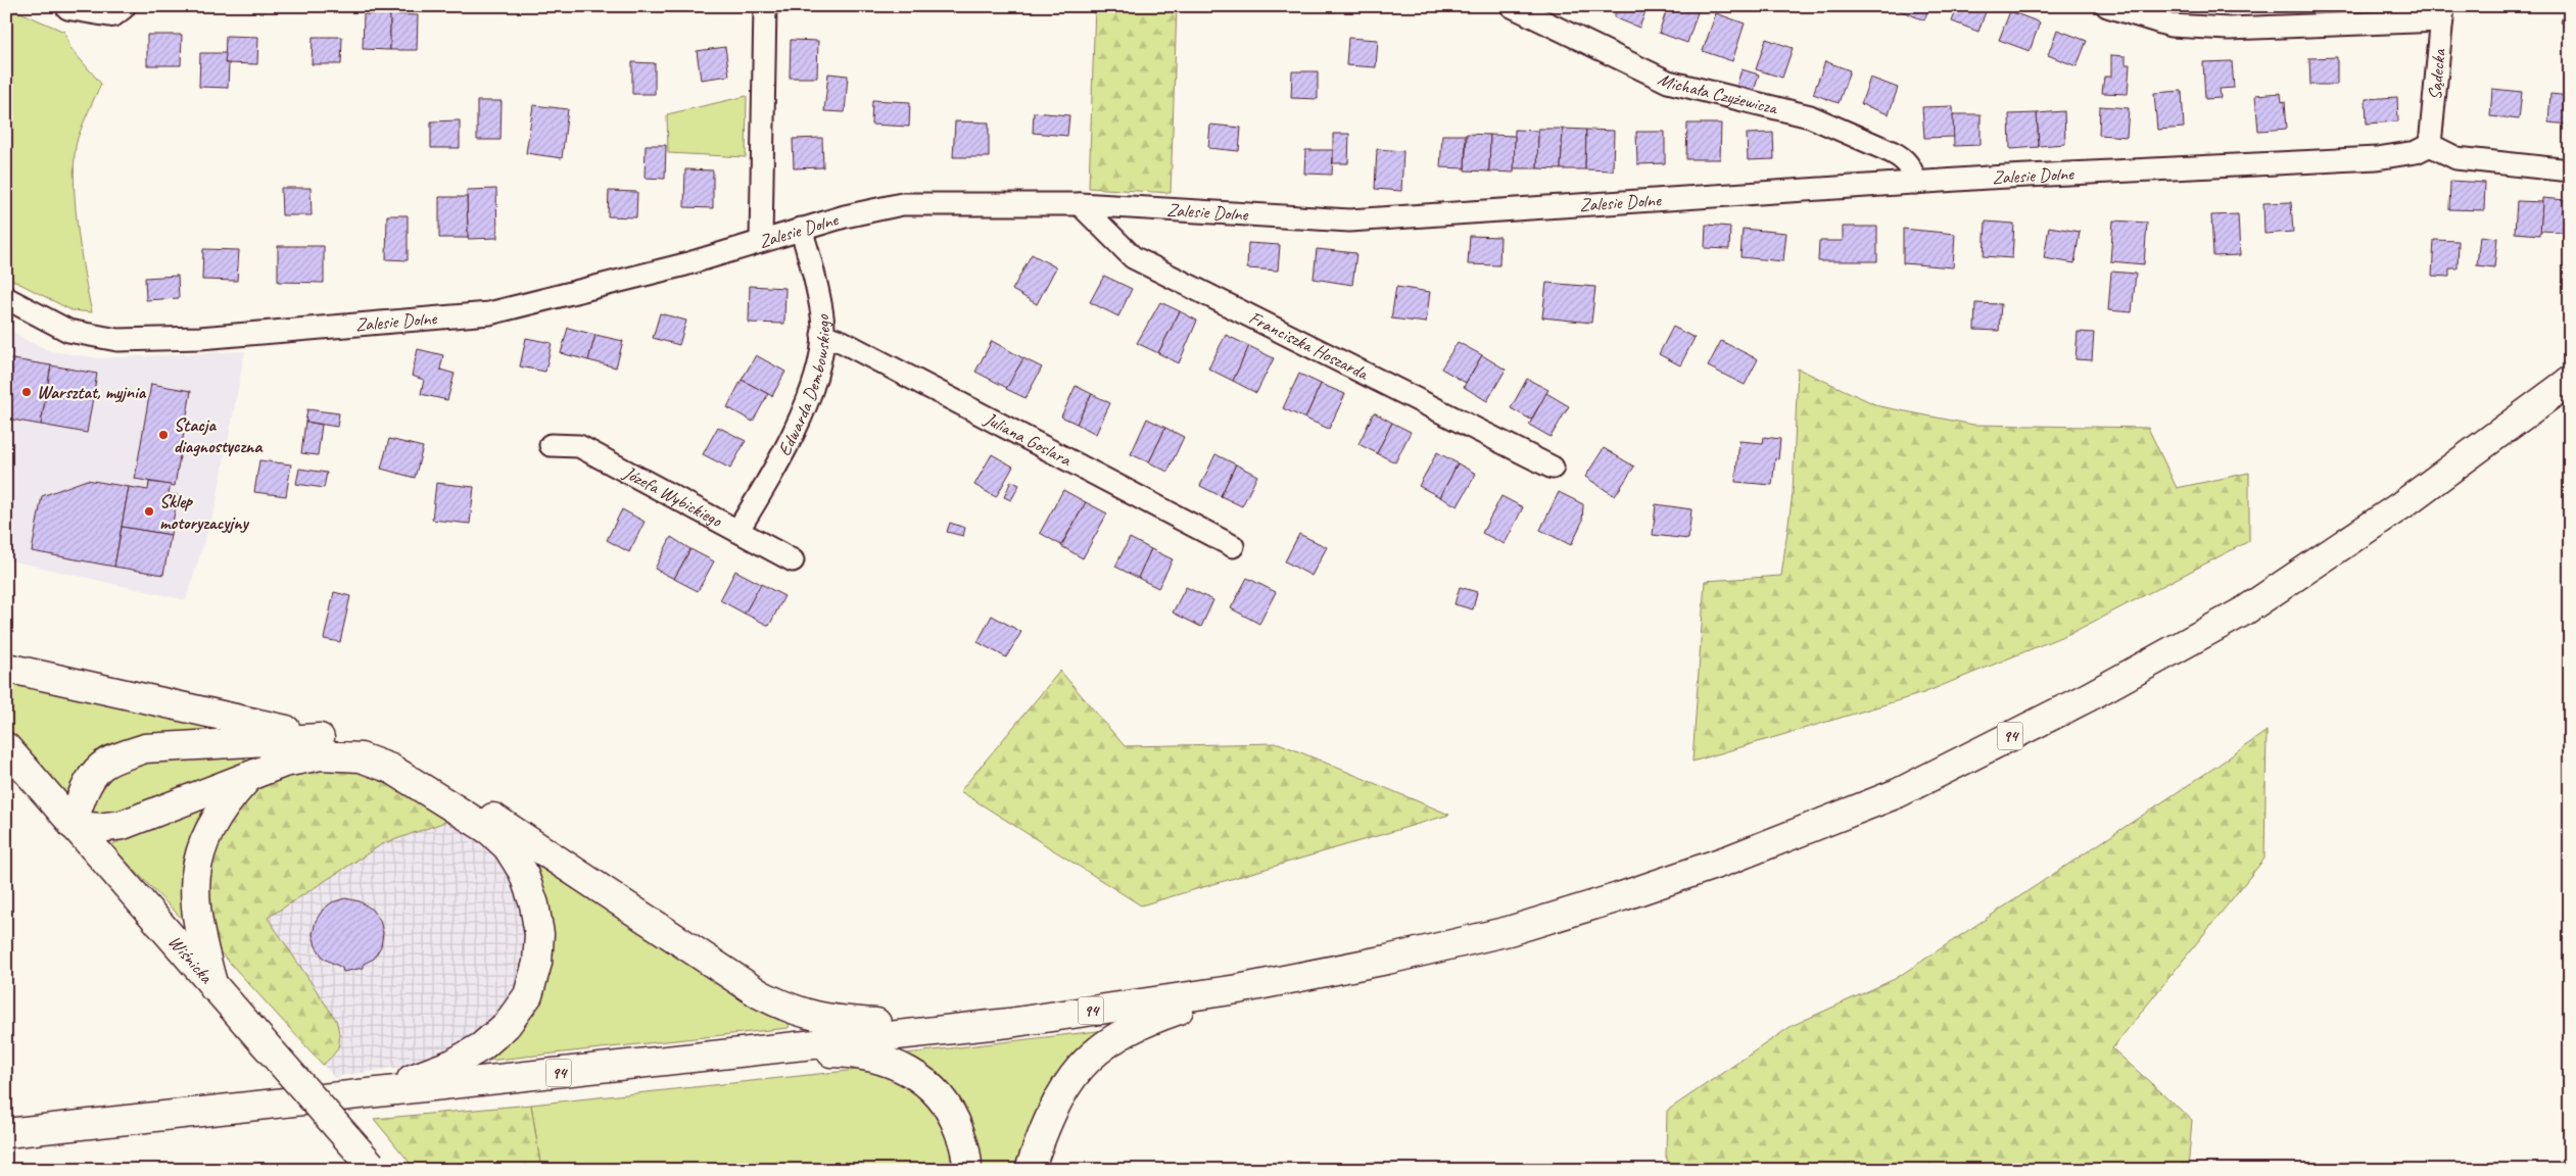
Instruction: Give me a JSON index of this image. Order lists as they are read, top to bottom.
{
  "streets": {
    "main road": ["94", "Wiśnicka"],
    "street": [
      "Sądecka",
      "Michała Czyżewicza",
      "Zalesie Dolne",
      "Franciszka Hoszarda",
      "Edwarda Dembowskiego",
      "Juliana Goslara",
      "Józefa Wybickiego"
    ]
  },
  "crossings": [
    ["Sądecka", "Zalesie Dolne"],
    ["Michała Czyżewicza", "Zalesie Dolne"],
    ["Zalesie Dolne", "Franciszka Hoszarda"],
    ["Zalesie Dolne", "Edwarda Dembowskiego"],
    ["Edwarda Dembowskiego", "Juliana Goslara"],
    ["Edwarda Dembowskiego", "Józefa Wybickiego"]
  ],
  "places": ["Warsztat, myjnia", "Stacja diagnostyczna", "Sklep motoryzacyjny"]
}
